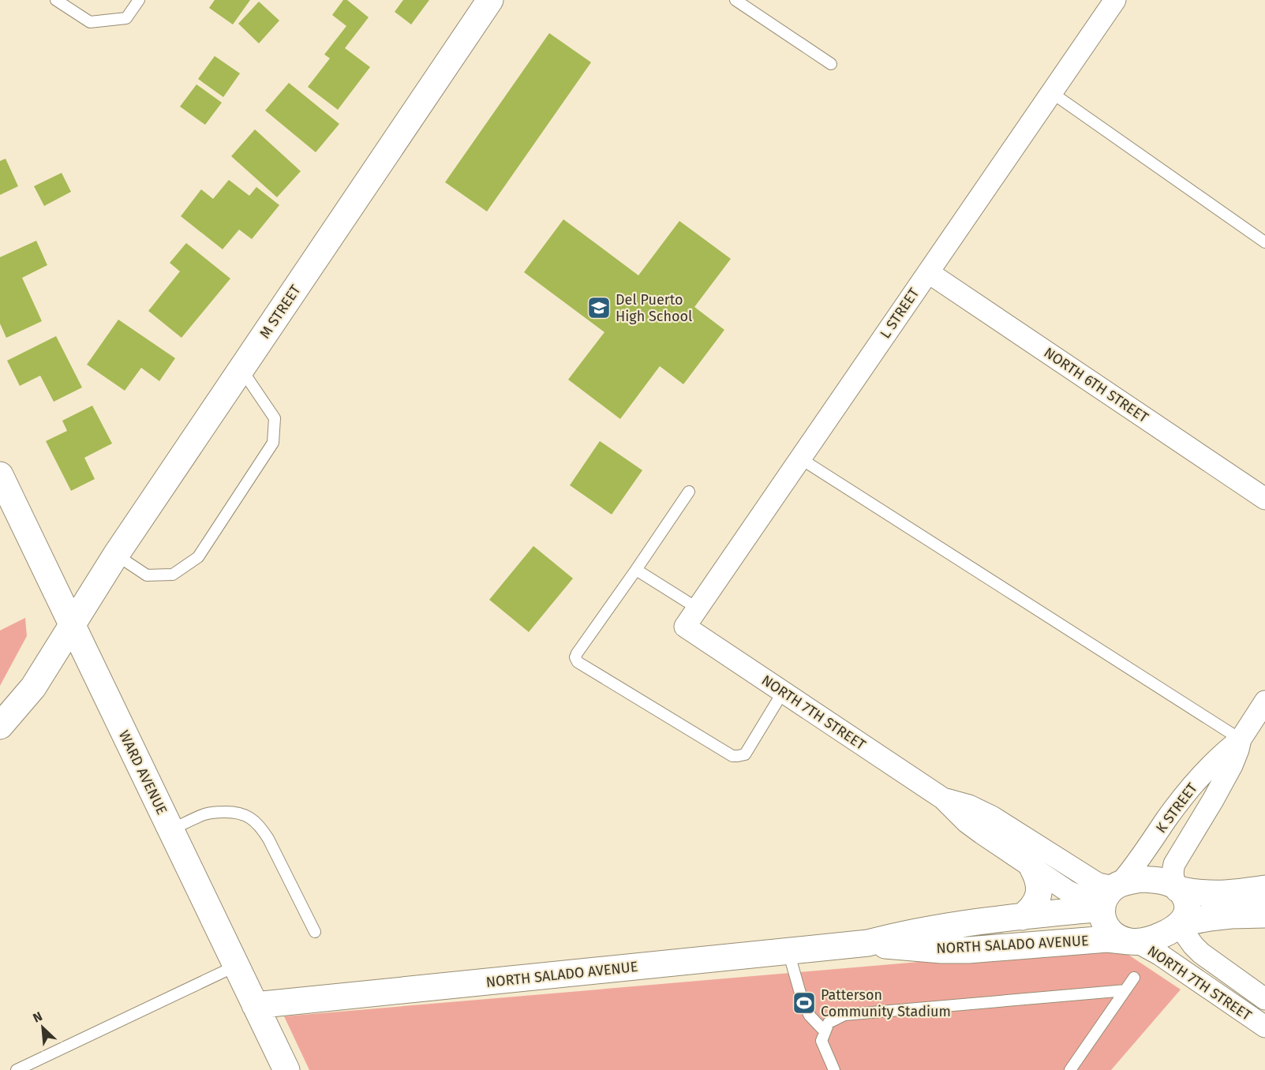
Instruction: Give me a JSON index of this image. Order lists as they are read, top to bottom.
{
  "streets": {
    "main road": ["M STREET", "WARD AVENUE", "NORTH SALADO AVENUE"],
    "street": [
      "L STREET",
      "NORTH 6TH STREET",
      "NORTH 7TH STREET",
      "K STREET"
    ]
  },
  "crossings": [
    ["M STREET", "WARD AVENUE"],
    ["L STREET", "NORTH 6TH STREET"],
    ["L STREET", "NORTH 7TH STREET"],
    ["NORTH 7TH STREET", "K STREET"],
    ["NORTH 7TH STREET", "NORTH SALADO AVENUE"],
    ["WARD AVENUE", "NORTH SALADO AVENUE"],
    ["K STREET", "NORTH SALADO AVENUE"]
  ],
  "places": {
    "school or university": ["Del Puerto High School"],
    "sports": ["Patterson Community Stadium"]
  },
  "north": "top left"
}
